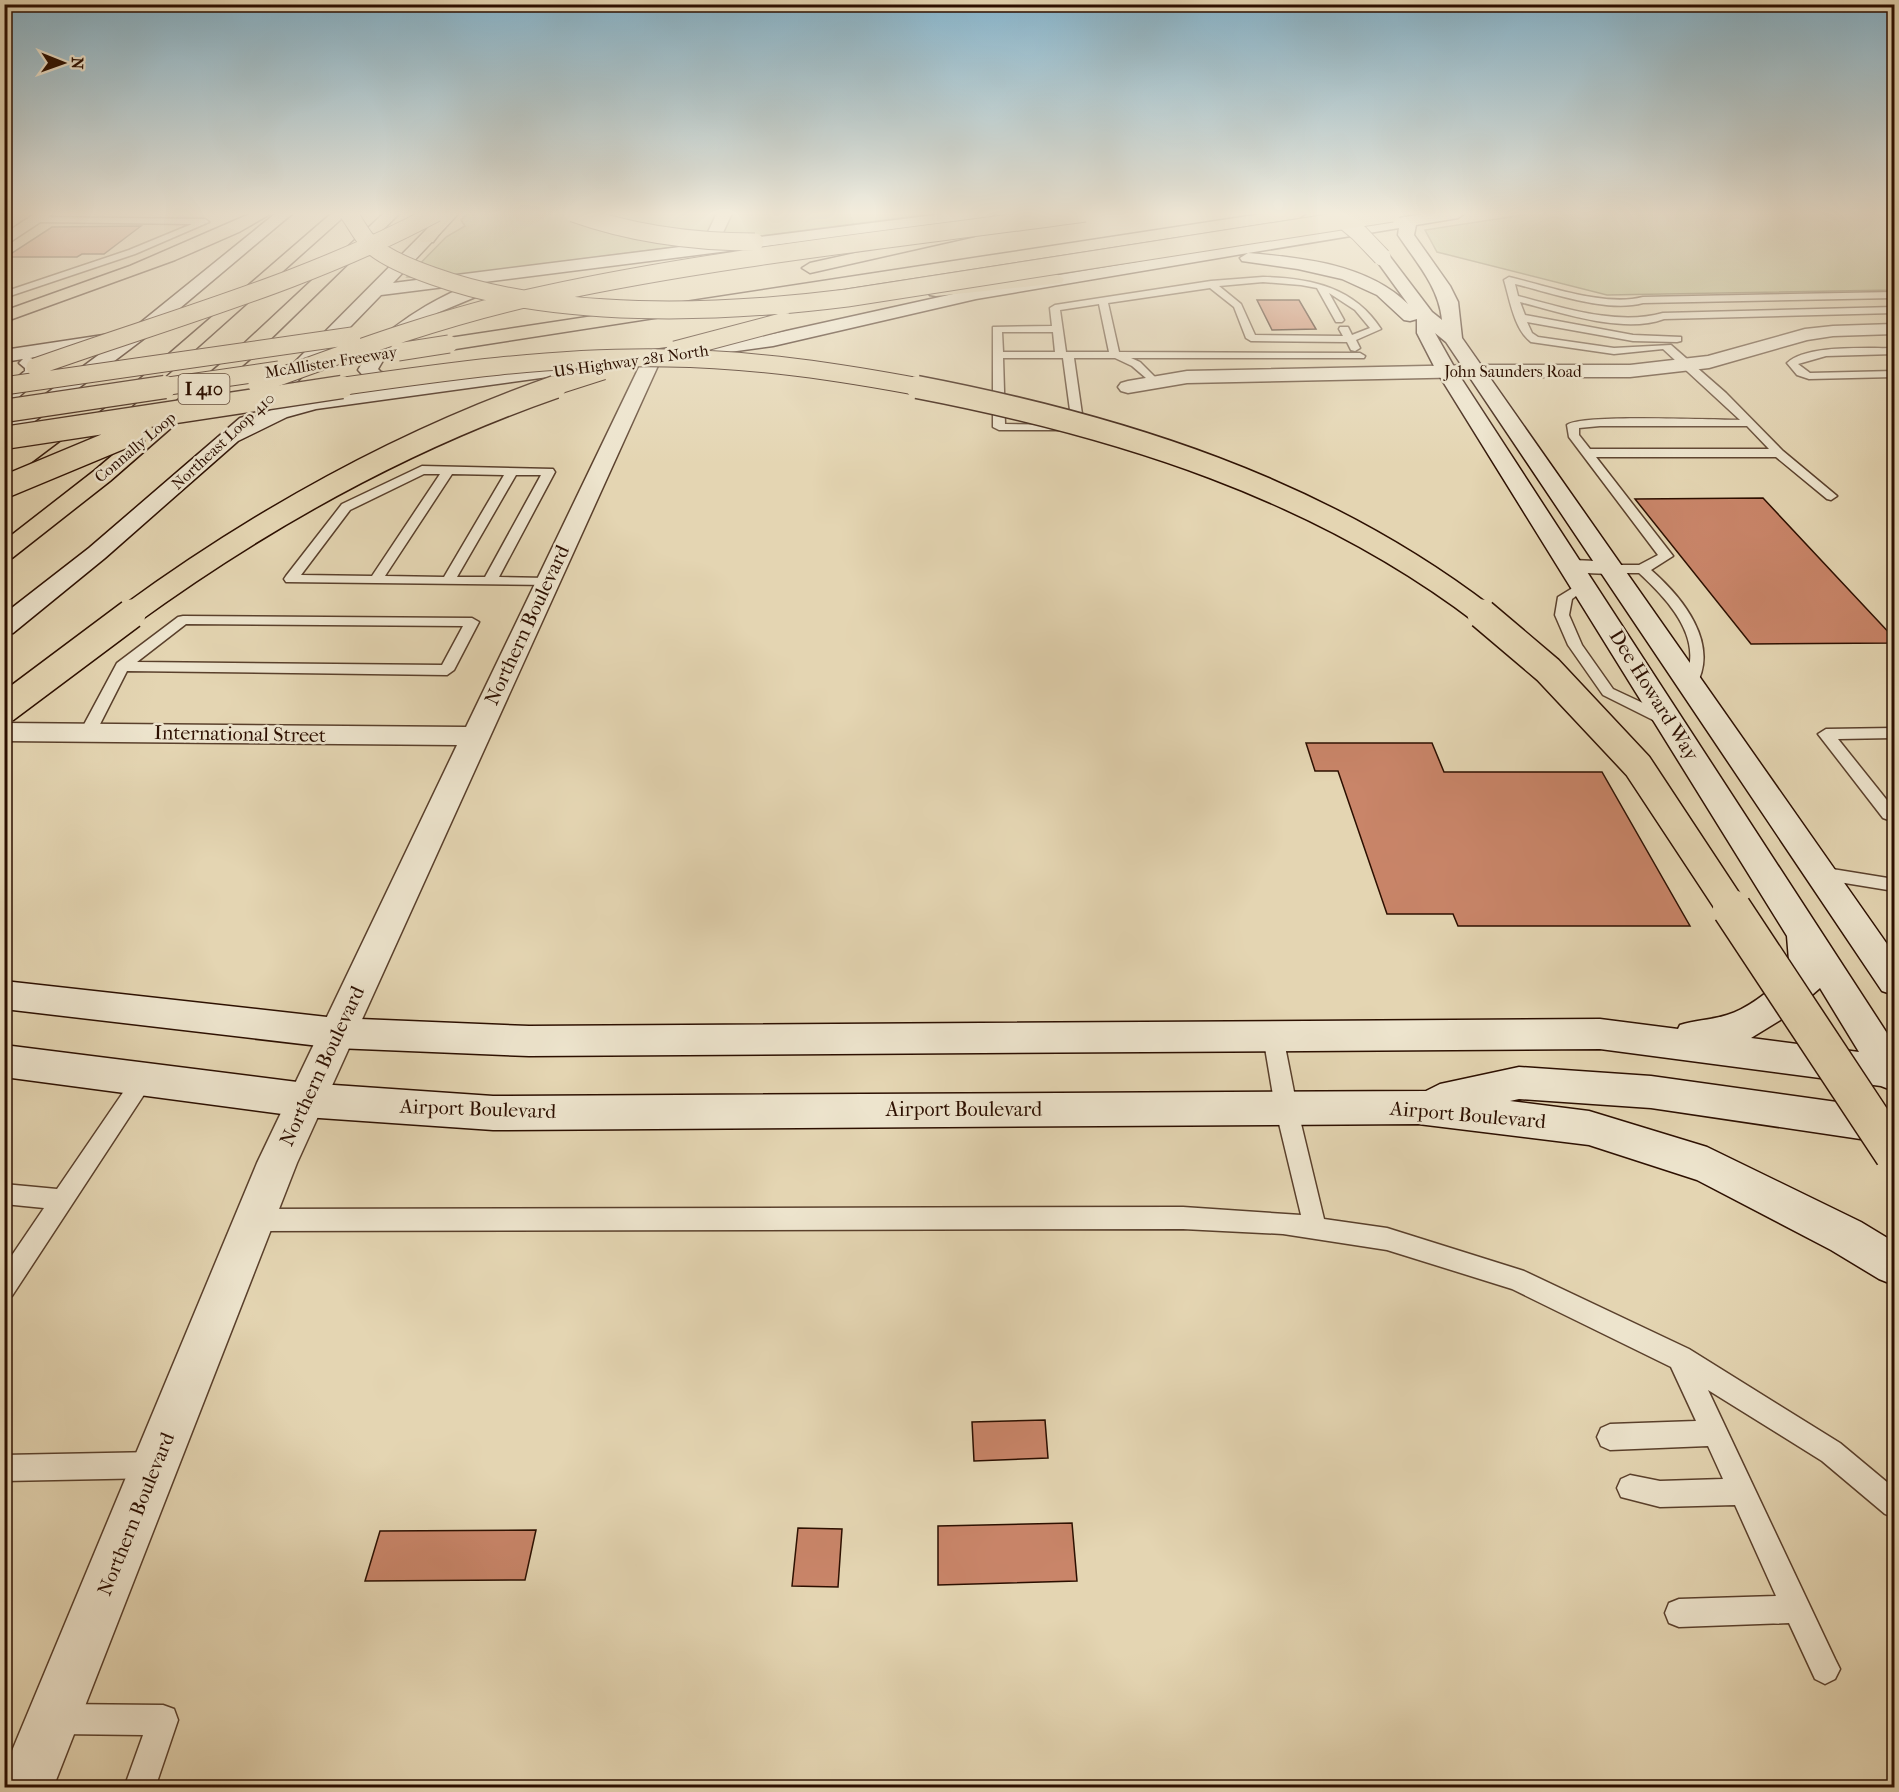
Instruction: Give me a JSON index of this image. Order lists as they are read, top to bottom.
{
  "streets": {
    "highway": ["McAllister Freeway", "I 410", "Connally Loop"],
    "main road": [
      "US Highway 281 North",
      "John Saunders Road",
      "Northeast Loop 410",
      "Northern Boulevard",
      "Dee Howard Way",
      "International Street",
      "Airport Boulevard"
    ]
  },
  "crossings": [
    ["US Highway 281 North", "Northeast Loop 410"],
    ["US Highway 281 North", "Northern Boulevard"],
    ["John Saunders Road", "Dee Howard Way"],
    ["Northern Boulevard", "International Street"],
    ["Northern Boulevard", "Airport Boulevard"]
  ],
  "north": "right"
}
